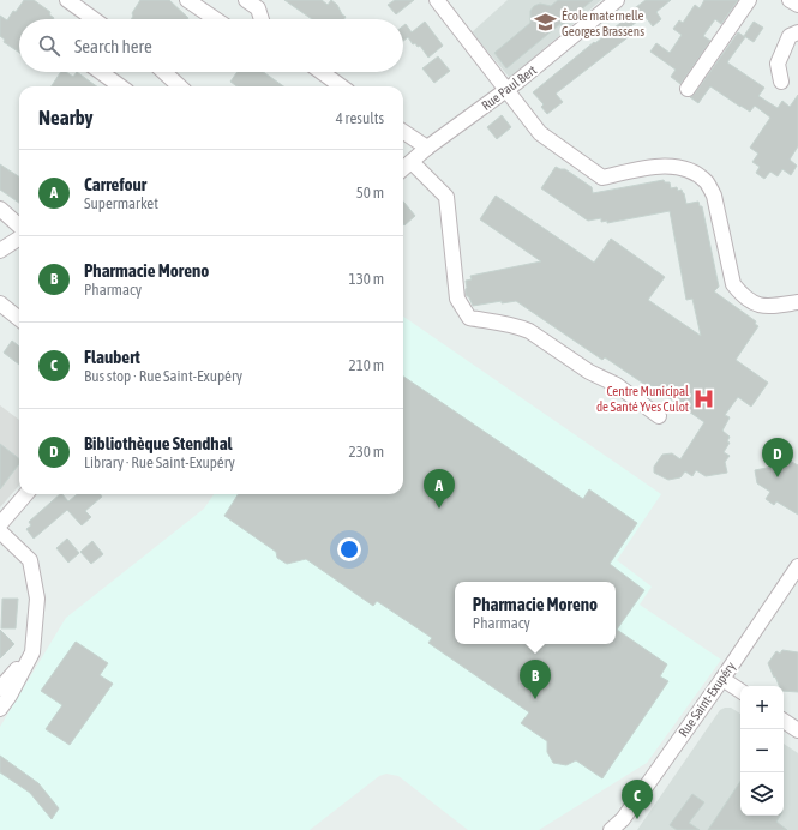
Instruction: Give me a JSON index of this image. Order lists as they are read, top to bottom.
{
  "streets": {
    "street": ["Rue Paul Bert", "Rue Saint-Exupéry"]
  },
  "places": {
    "school or university": ["École maternelle Georges Brassens"],
    "hospital": ["Centre Municipal de Santé Yves Culot"]
  },
  "page": {
    "search": "Search here",
    "heading": ["Nearby", "4 results"],
    "list": [
      {
        "mark": "A",
        "name": "Carrefour",
        "note": "Supermarket",
        "value": "50 m"
      },
      {
        "mark": "B",
        "name": "Pharmacie Moreno",
        "note": "Pharmacy",
        "value": "130 m"
      },
      {
        "mark": "C",
        "name": "Flaubert",
        "note": "Bus stop · Rue Saint-Exupéry",
        "value": "210 m"
      },
      {
        "mark": "D",
        "name": "Bibliothèque Stendhal",
        "note": "Library · Rue Saint-Exupéry",
        "value": "230 m"
      }
    ],
    "pins": [
      "D",
      "A",
      "B",
      "C"
    ],
    "popup": ["Pharmacie Moreno", "Pharmacy"],
    "map_buttons": ["+", "−"]
  }
}
